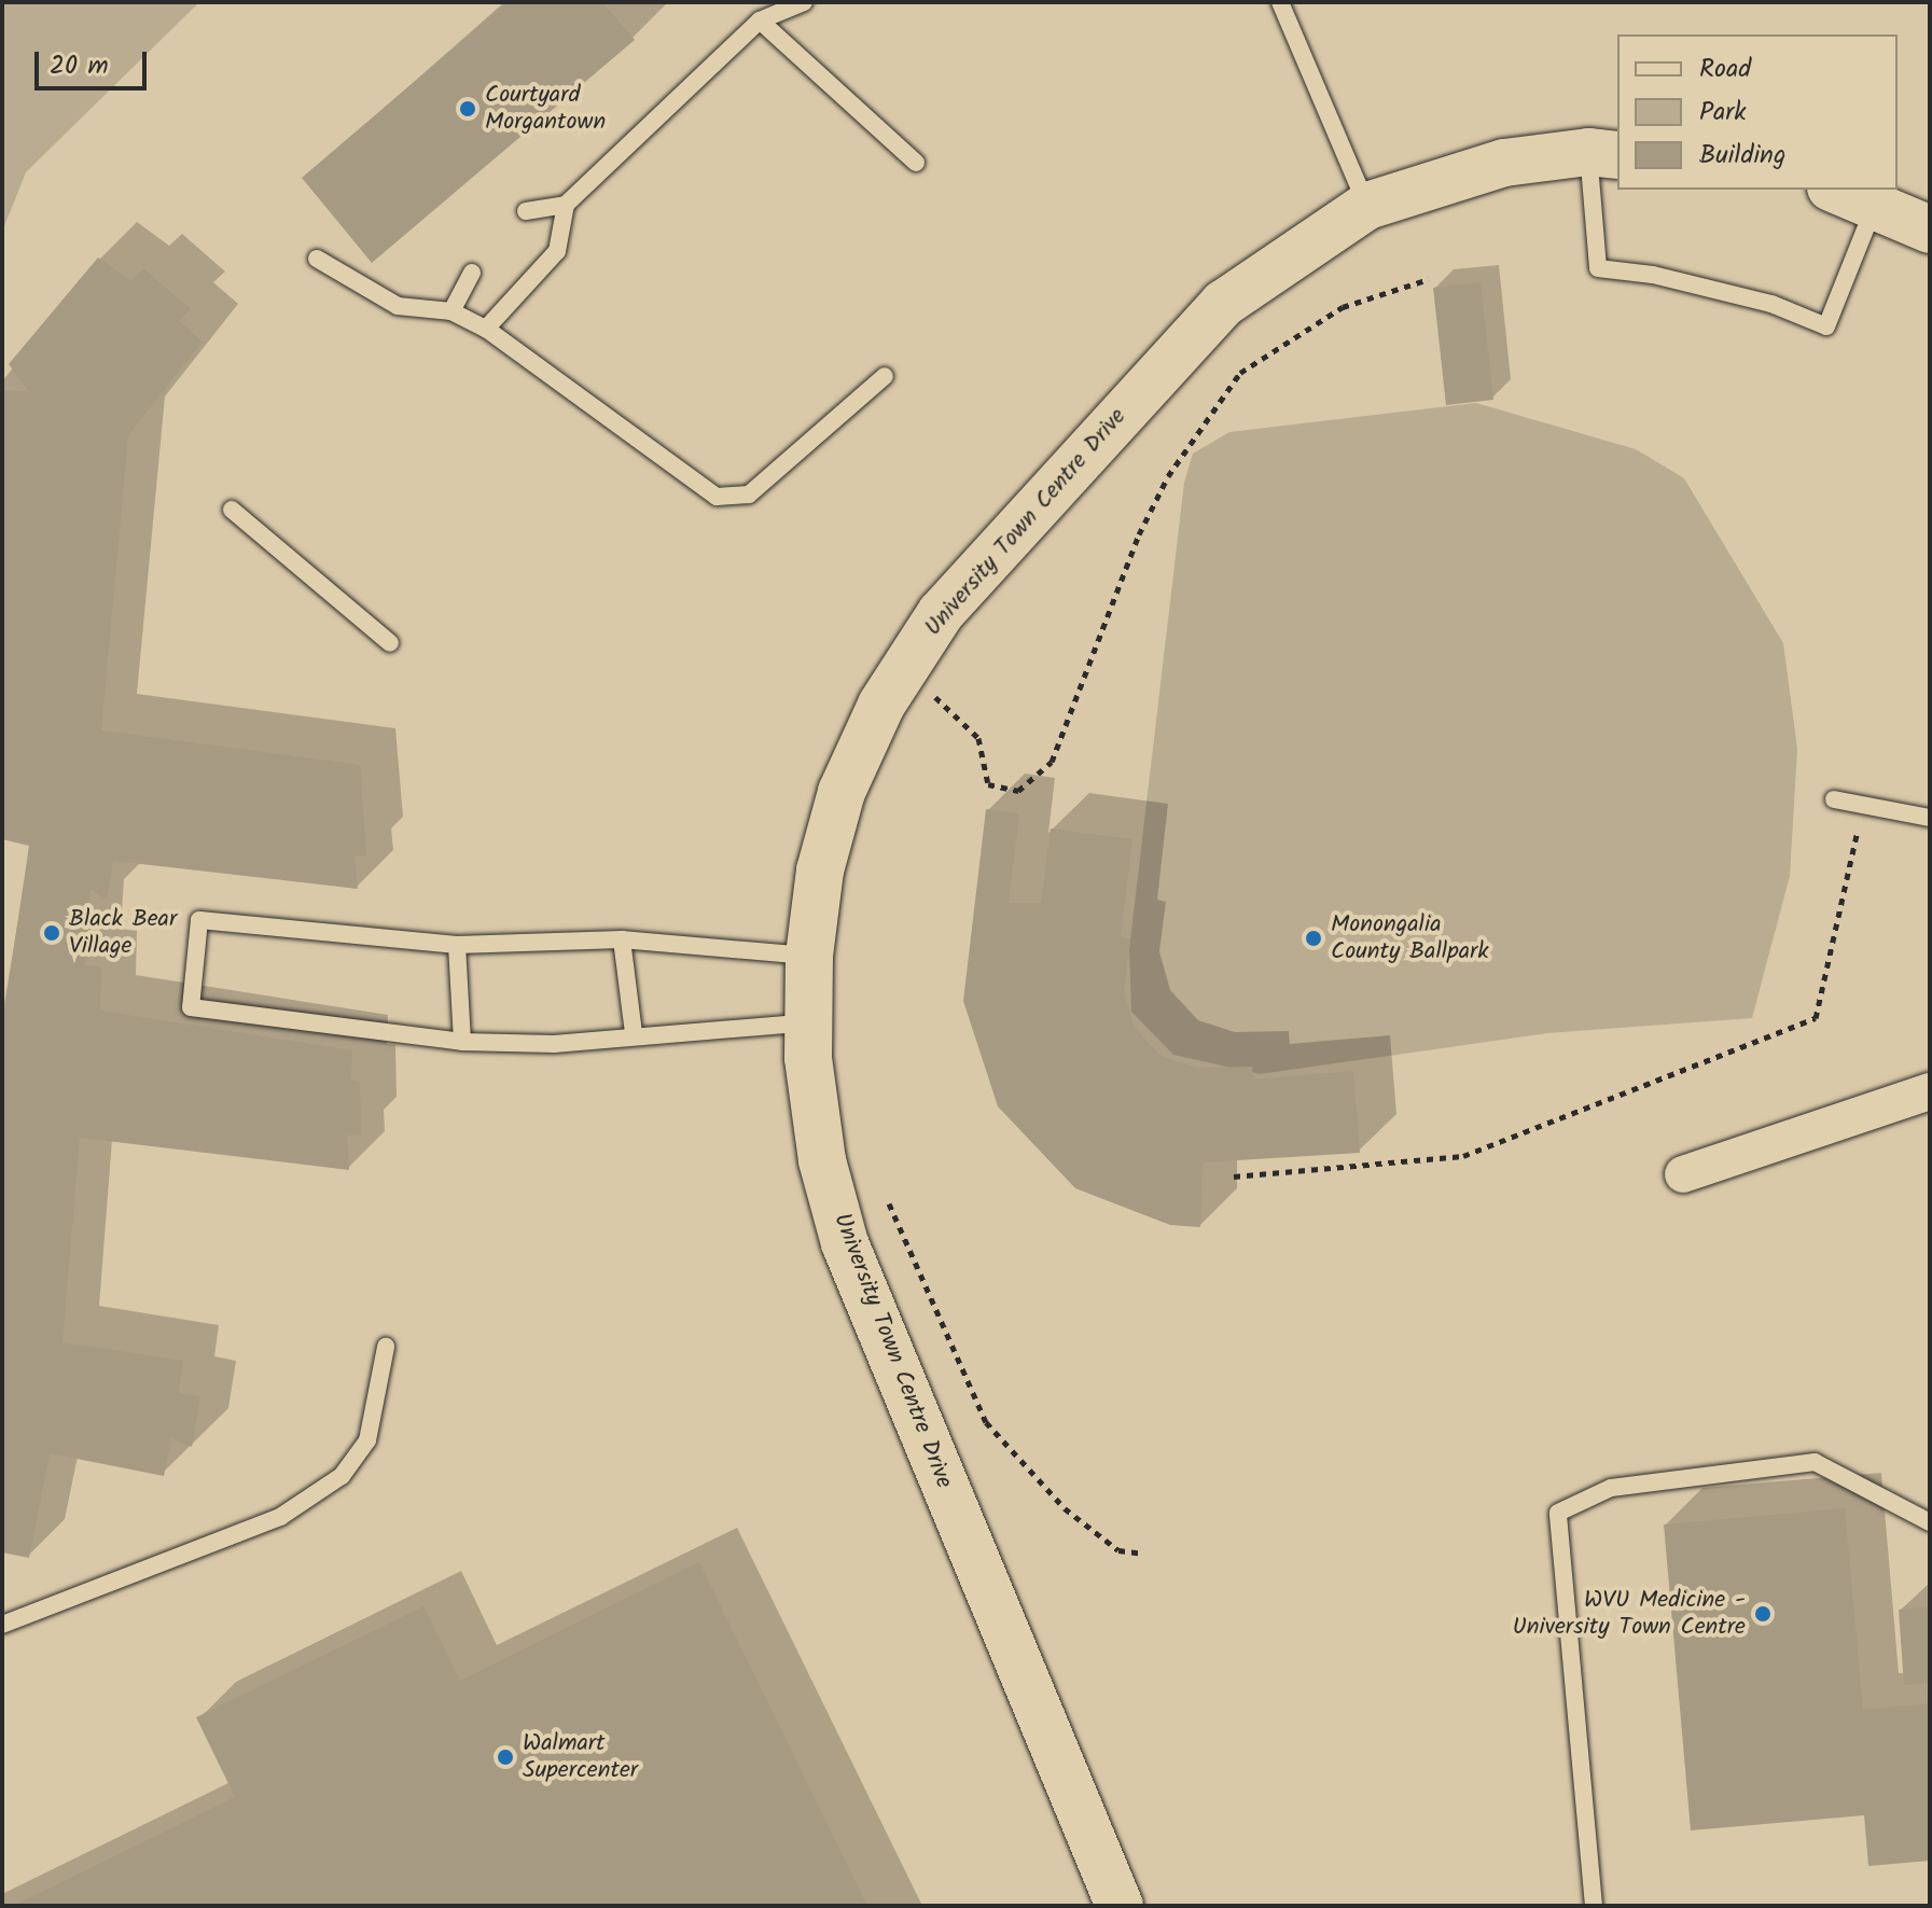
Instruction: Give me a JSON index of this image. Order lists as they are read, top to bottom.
{
  "streets": {
    "street": ["University Town Centre Drive"]
  },
  "places": [
    "Courtyard Morgantown",
    "Black Bear Village",
    "Monongalia County Ballpark",
    "WVU Medicine - University Town Centre",
    "Walmart Supercenter"
  ],
  "legend": ["Road", "Park", "Building"],
  "scale_bar": "20 m"
}
